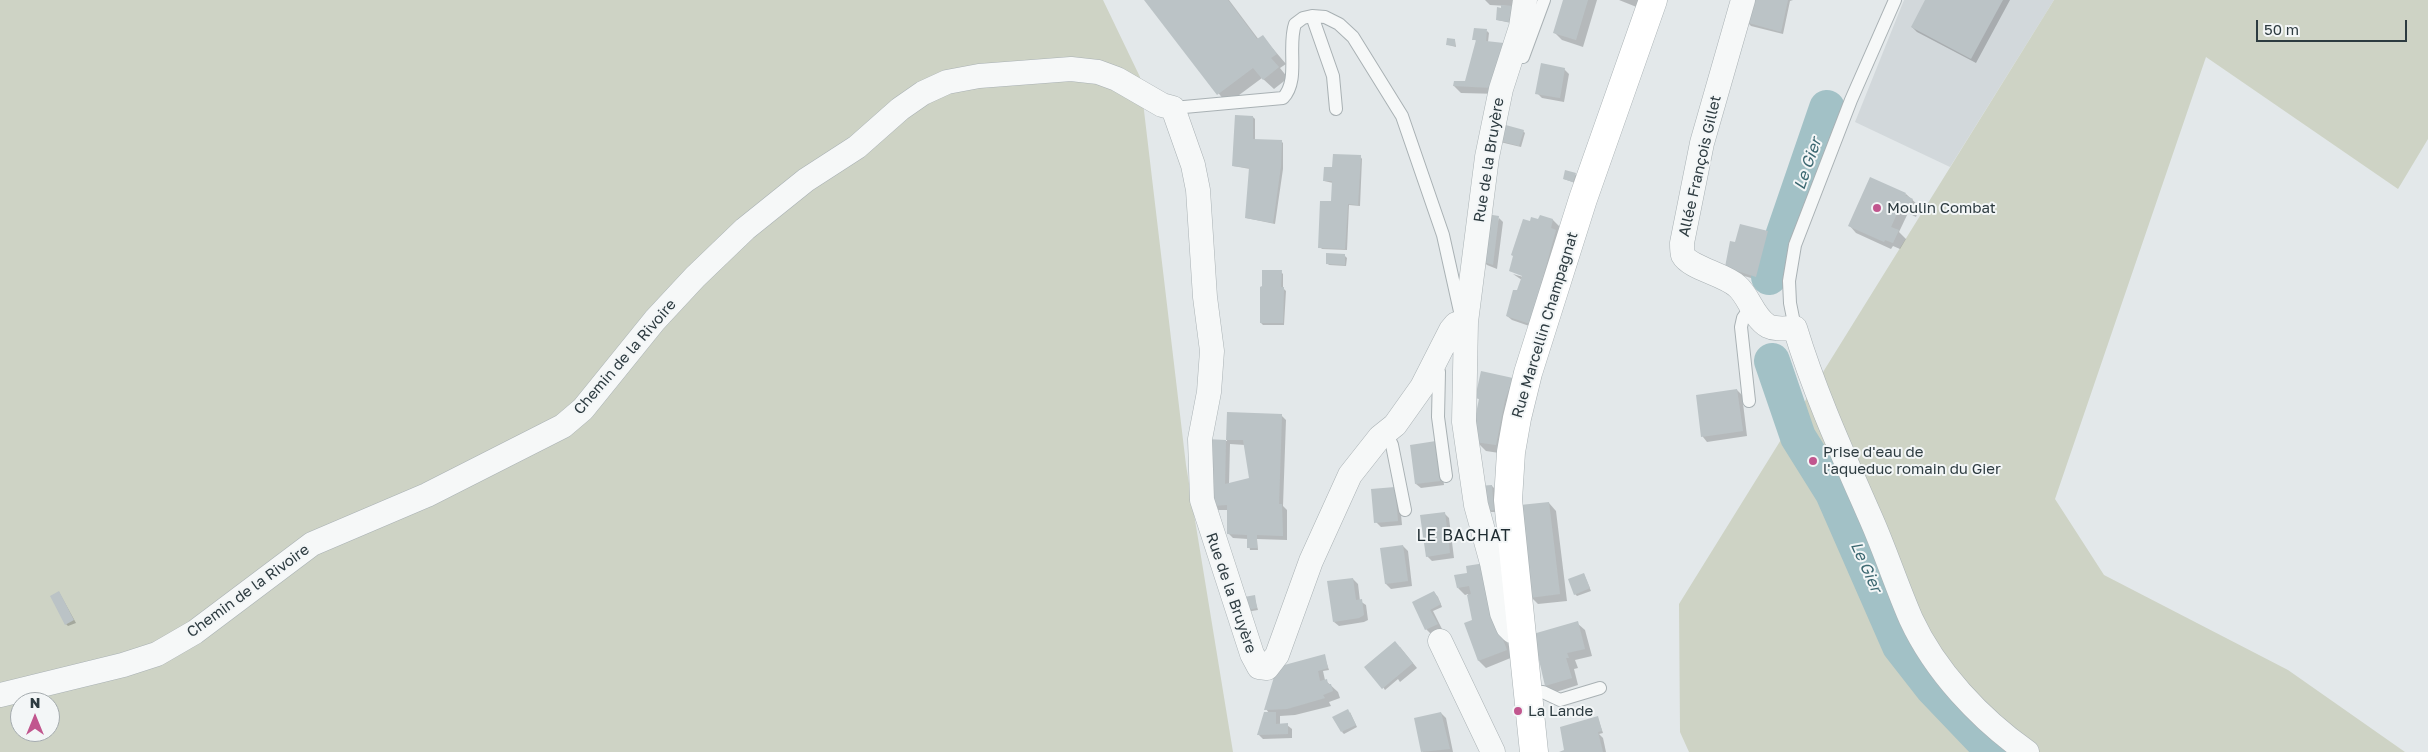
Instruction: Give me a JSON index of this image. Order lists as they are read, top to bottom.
{
  "streets": {
    "main road": ["Rue Marcellin Champagnat"],
    "street": ["Rue de la Bruyère", "Allée François Gillet", "Chemin de la Rivoire"]
  },
  "crossings": [
    ["Rue de la Bruyère", "Rue Marcellin Champagnat"],
    ["Rue de la Bruyère", "Chemin de la Rivoire"]
  ],
  "districts": ["LE BACHAT"],
  "water": ["Le Gier"],
  "places": ["Moulin Combat", "Prise d'eau de l'aqueduc romain du Gier", "La Lande"],
  "scale_bar": "50 m",
  "north": "top"
}
